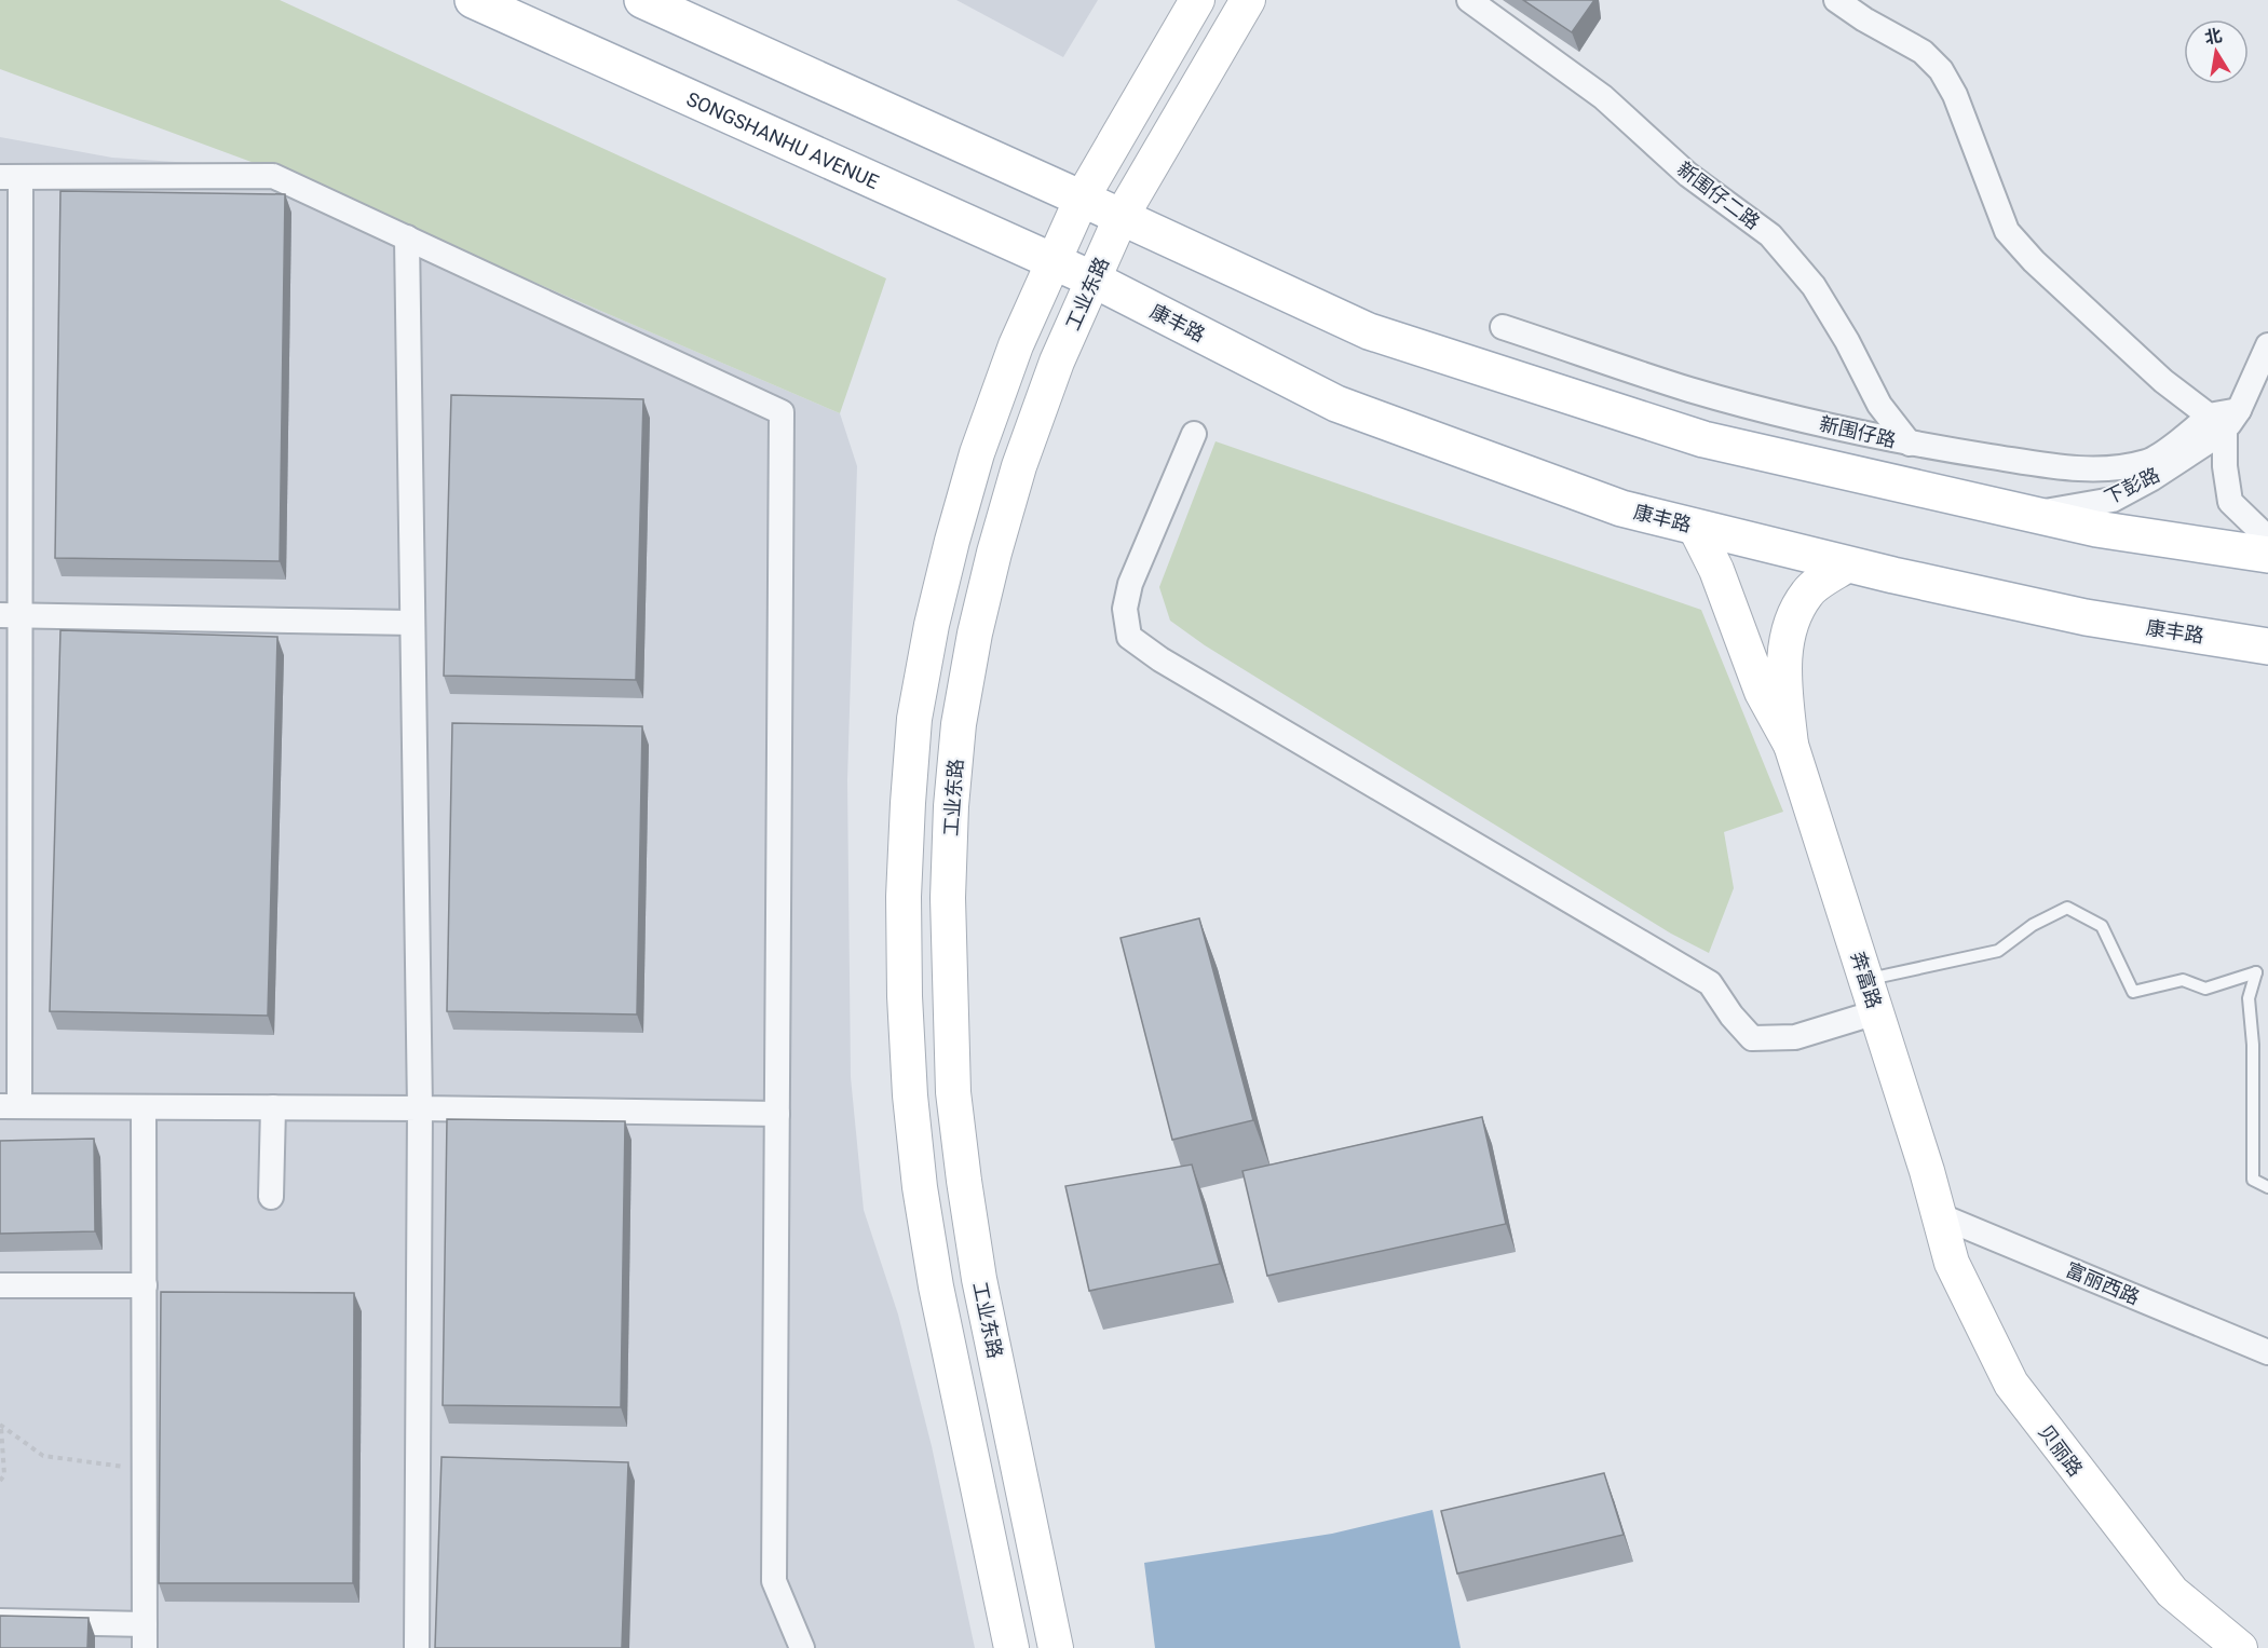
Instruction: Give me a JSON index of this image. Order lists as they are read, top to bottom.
{
  "streets": {
    "main road": [
      "SONGSHANHU AVENUE",
      "工业东路",
      "康丰路",
      "奔富路",
      "贝丽路"
    ],
    "street": [
      "新围仔二路",
      "新围仔路",
      "下彭路",
      "富丽西路"
    ]
  },
  "crossings": [
    ["SONGSHANHU AVENUE", "工业东路"],
    ["SONGSHANHU AVENUE", "康丰路"],
    ["新围仔二路", "新围仔路"],
    ["工业东路", "康丰路"],
    ["新围仔路", "下彭路"],
    ["奔富路", "富丽西路"],
    ["奔富路", "贝丽路"],
    ["富丽西路", "贝丽路"]
  ],
  "north": "top"
}
